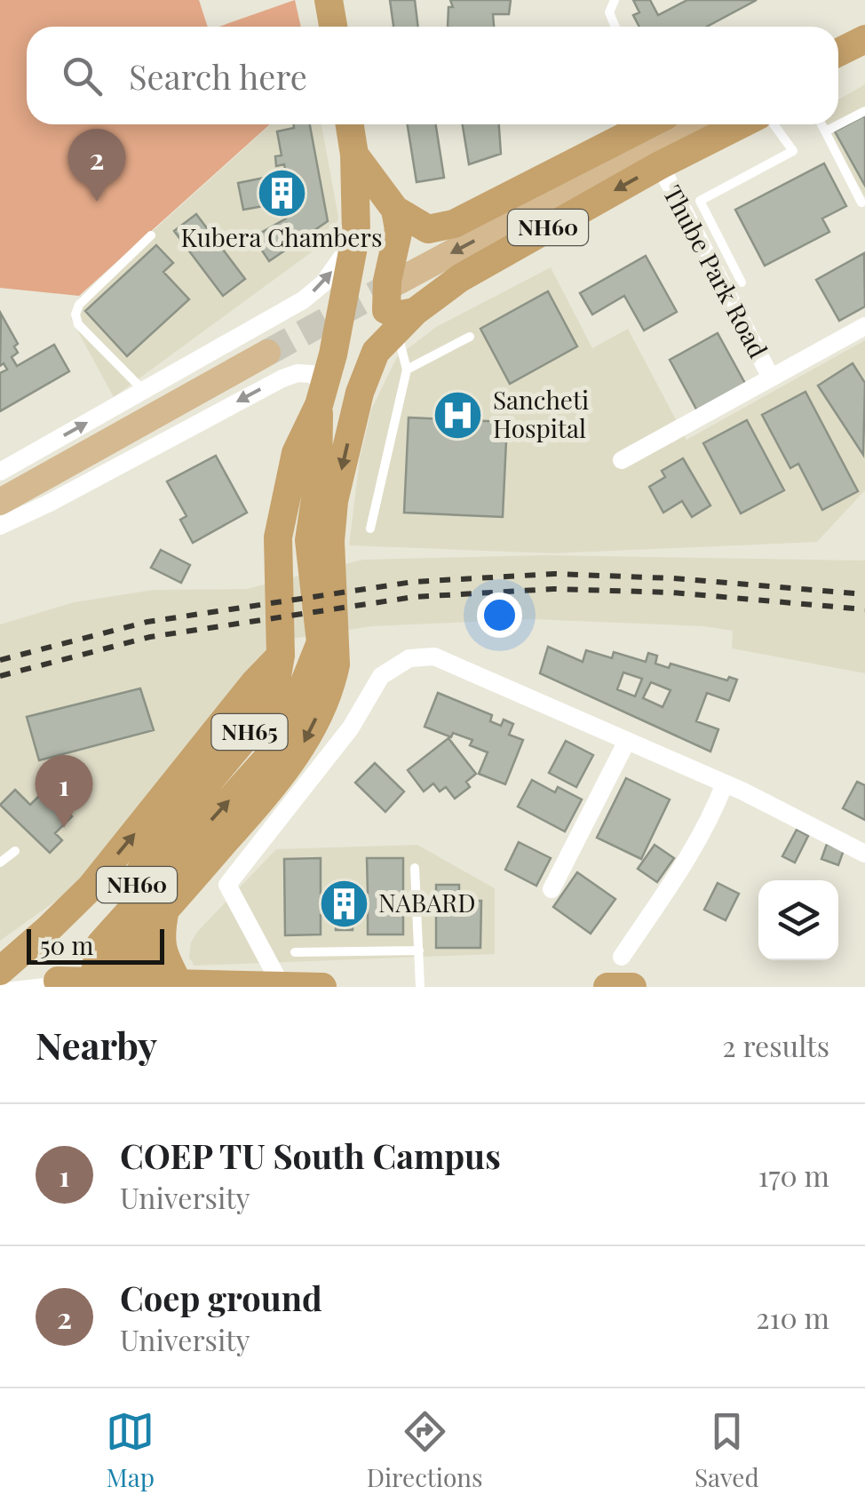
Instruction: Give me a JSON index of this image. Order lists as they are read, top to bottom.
{
  "streets": {
    "highway": ["NH60", "NH65"],
    "street": ["Thube Park Road"]
  },
  "crossings": [
    ["NH60", "Thube Park Road"],
    ["NH60", "NH65"]
  ],
  "places": {
    "building": ["Kubera Chambers", "NABARD"],
    "hospital": ["Sancheti Hospital"]
  },
  "scale_bar": "50 m",
  "page": {
    "search": "Search here",
    "pins": ["2", "1"],
    "scale": "50 m",
    "heading": ["Nearby", "2 results"],
    "list": [
      {
        "mark": "1",
        "name": "COEP TU South Campus",
        "note": "University",
        "value": "170 m"
      },
      {
        "mark": "2",
        "name": "Coep ground",
        "note": "University",
        "value": "210 m"
      }
    ],
    "nav": ["Map", "Directions", "Saved"]
  }
}
